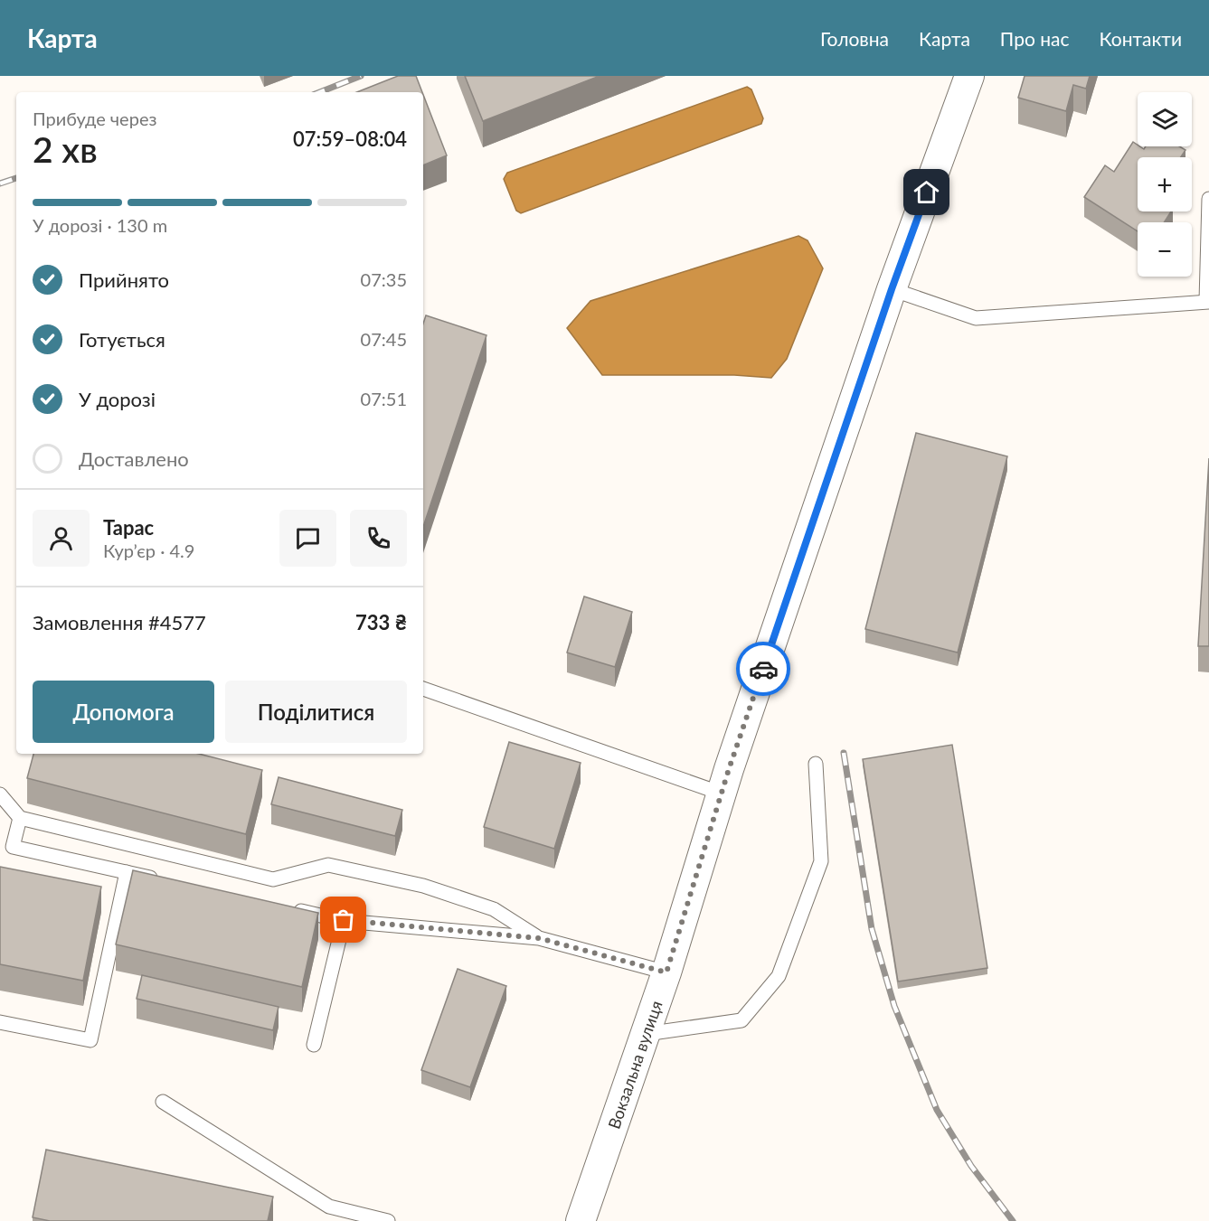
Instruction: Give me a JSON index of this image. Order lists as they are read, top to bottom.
{
  "streets": {
    "street": ["Вокзальна вулиця"]
  },
  "page": {
    "header": "Карта",
    "nav": [
      "Головна",
      "Карта",
      "Про нас",
      "Контакти"
    ],
    "map_buttons": ["+", "−"],
    "heading": ["2 хв", "Прибуде через", "07:59–08:04"],
    "panel": [
      "Тарас",
      "Кур’єр · 4.9",
      "Замовлення #4577",
      "733 ₴"
    ],
    "bar": "У дорозі · 130 m",
    "list": [
      ["Прийнято", "07:35"],
      ["Готується", "07:45"],
      ["У дорозі", "07:51"],
      "Доставлено"
    ],
    "buttons": ["Допомога", "Поділитися"]
  }
}
